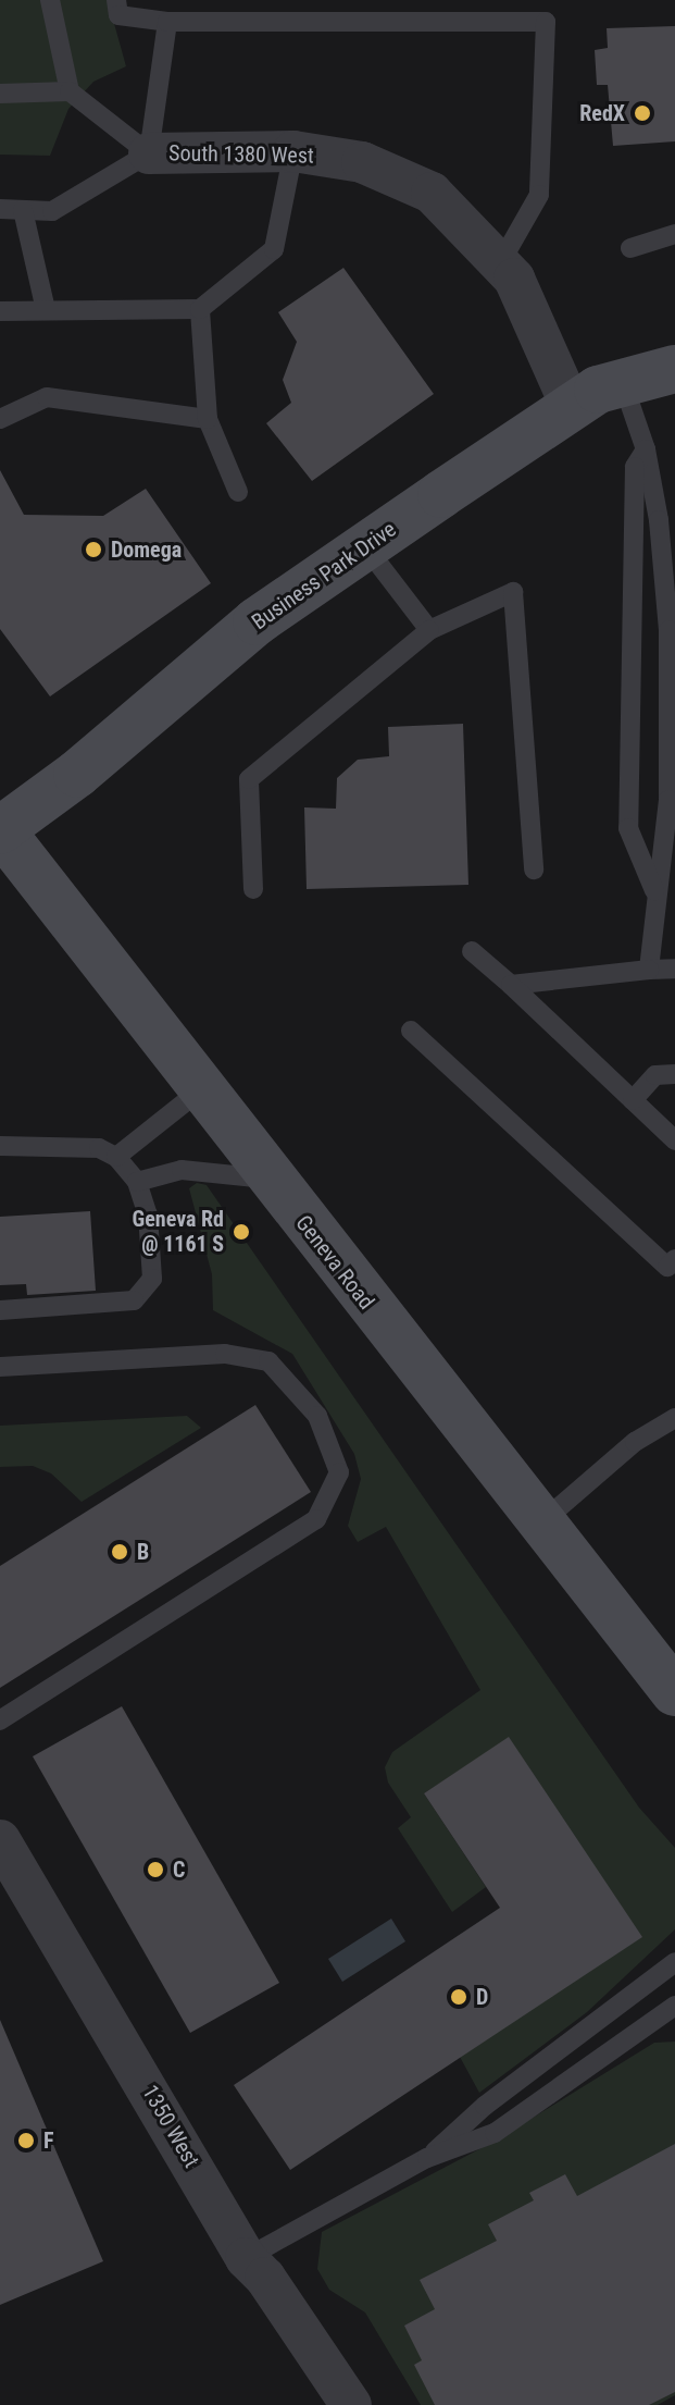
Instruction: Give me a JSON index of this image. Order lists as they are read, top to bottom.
{
  "streets": {
    "main road": ["Business Park Drive", "Geneva Road"],
    "street": ["South 1380 West", "1350 West"]
  },
  "crossings": [
    ["South 1380 West", "Business Park Drive"],
    ["Business Park Drive", "Geneva Road"]
  ],
  "places": [
    "RedX",
    "Domega",
    "Geneva Rd @ 1161 S",
    "B",
    "C",
    "D",
    "F"
  ]
}
